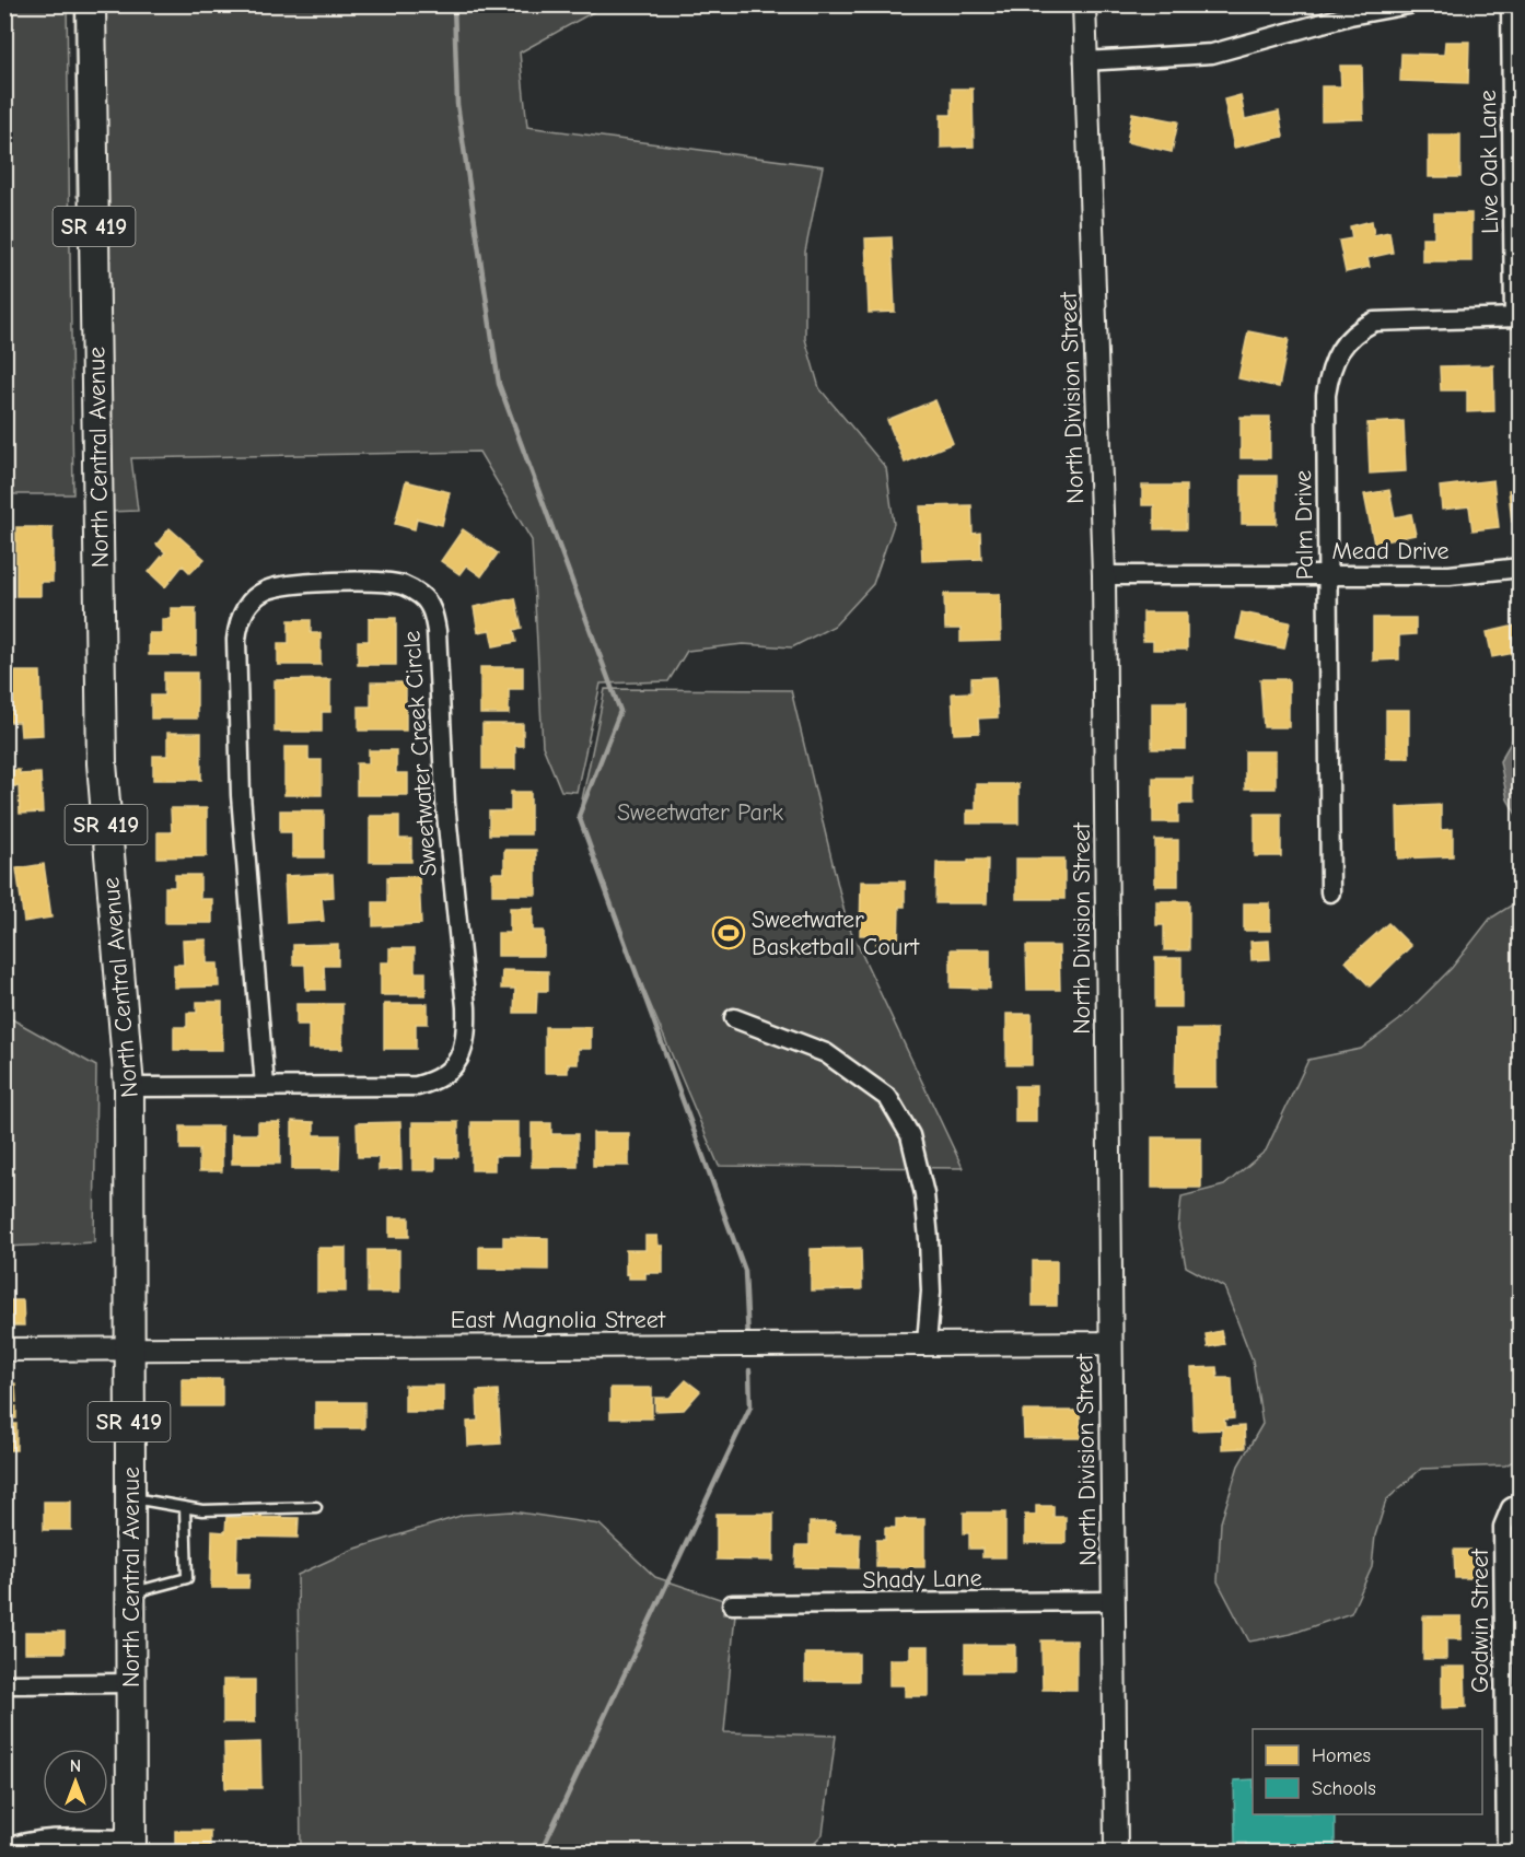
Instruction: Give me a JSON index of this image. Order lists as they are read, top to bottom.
{
  "streets": {
    "main road": ["SR 419", "North Central Avenue"],
    "street": [
      "Live Oak Lane",
      "North Division Street",
      "Palm Drive",
      "Mead Drive",
      "Sweetwater Creek Circle",
      "East Magnolia Street",
      "Shady Lane",
      "Godwin Street"
    ]
  },
  "crossings": [
    ["Live Oak Lane", "Palm Drive"],
    ["North Division Street", "Mead Drive"],
    ["North Division Street", "East Magnolia Street"],
    ["North Division Street", "Shady Lane"],
    ["North Central Avenue", "Sweetwater Creek Circle"],
    ["North Central Avenue", "East Magnolia Street"],
    ["Palm Drive", "Mead Drive"]
  ],
  "parks": ["Sweetwater Park"],
  "places": {
    "sports": ["Sweetwater Basketball Court"]
  },
  "legend": ["Homes", "Schools"],
  "north": "top"
}
